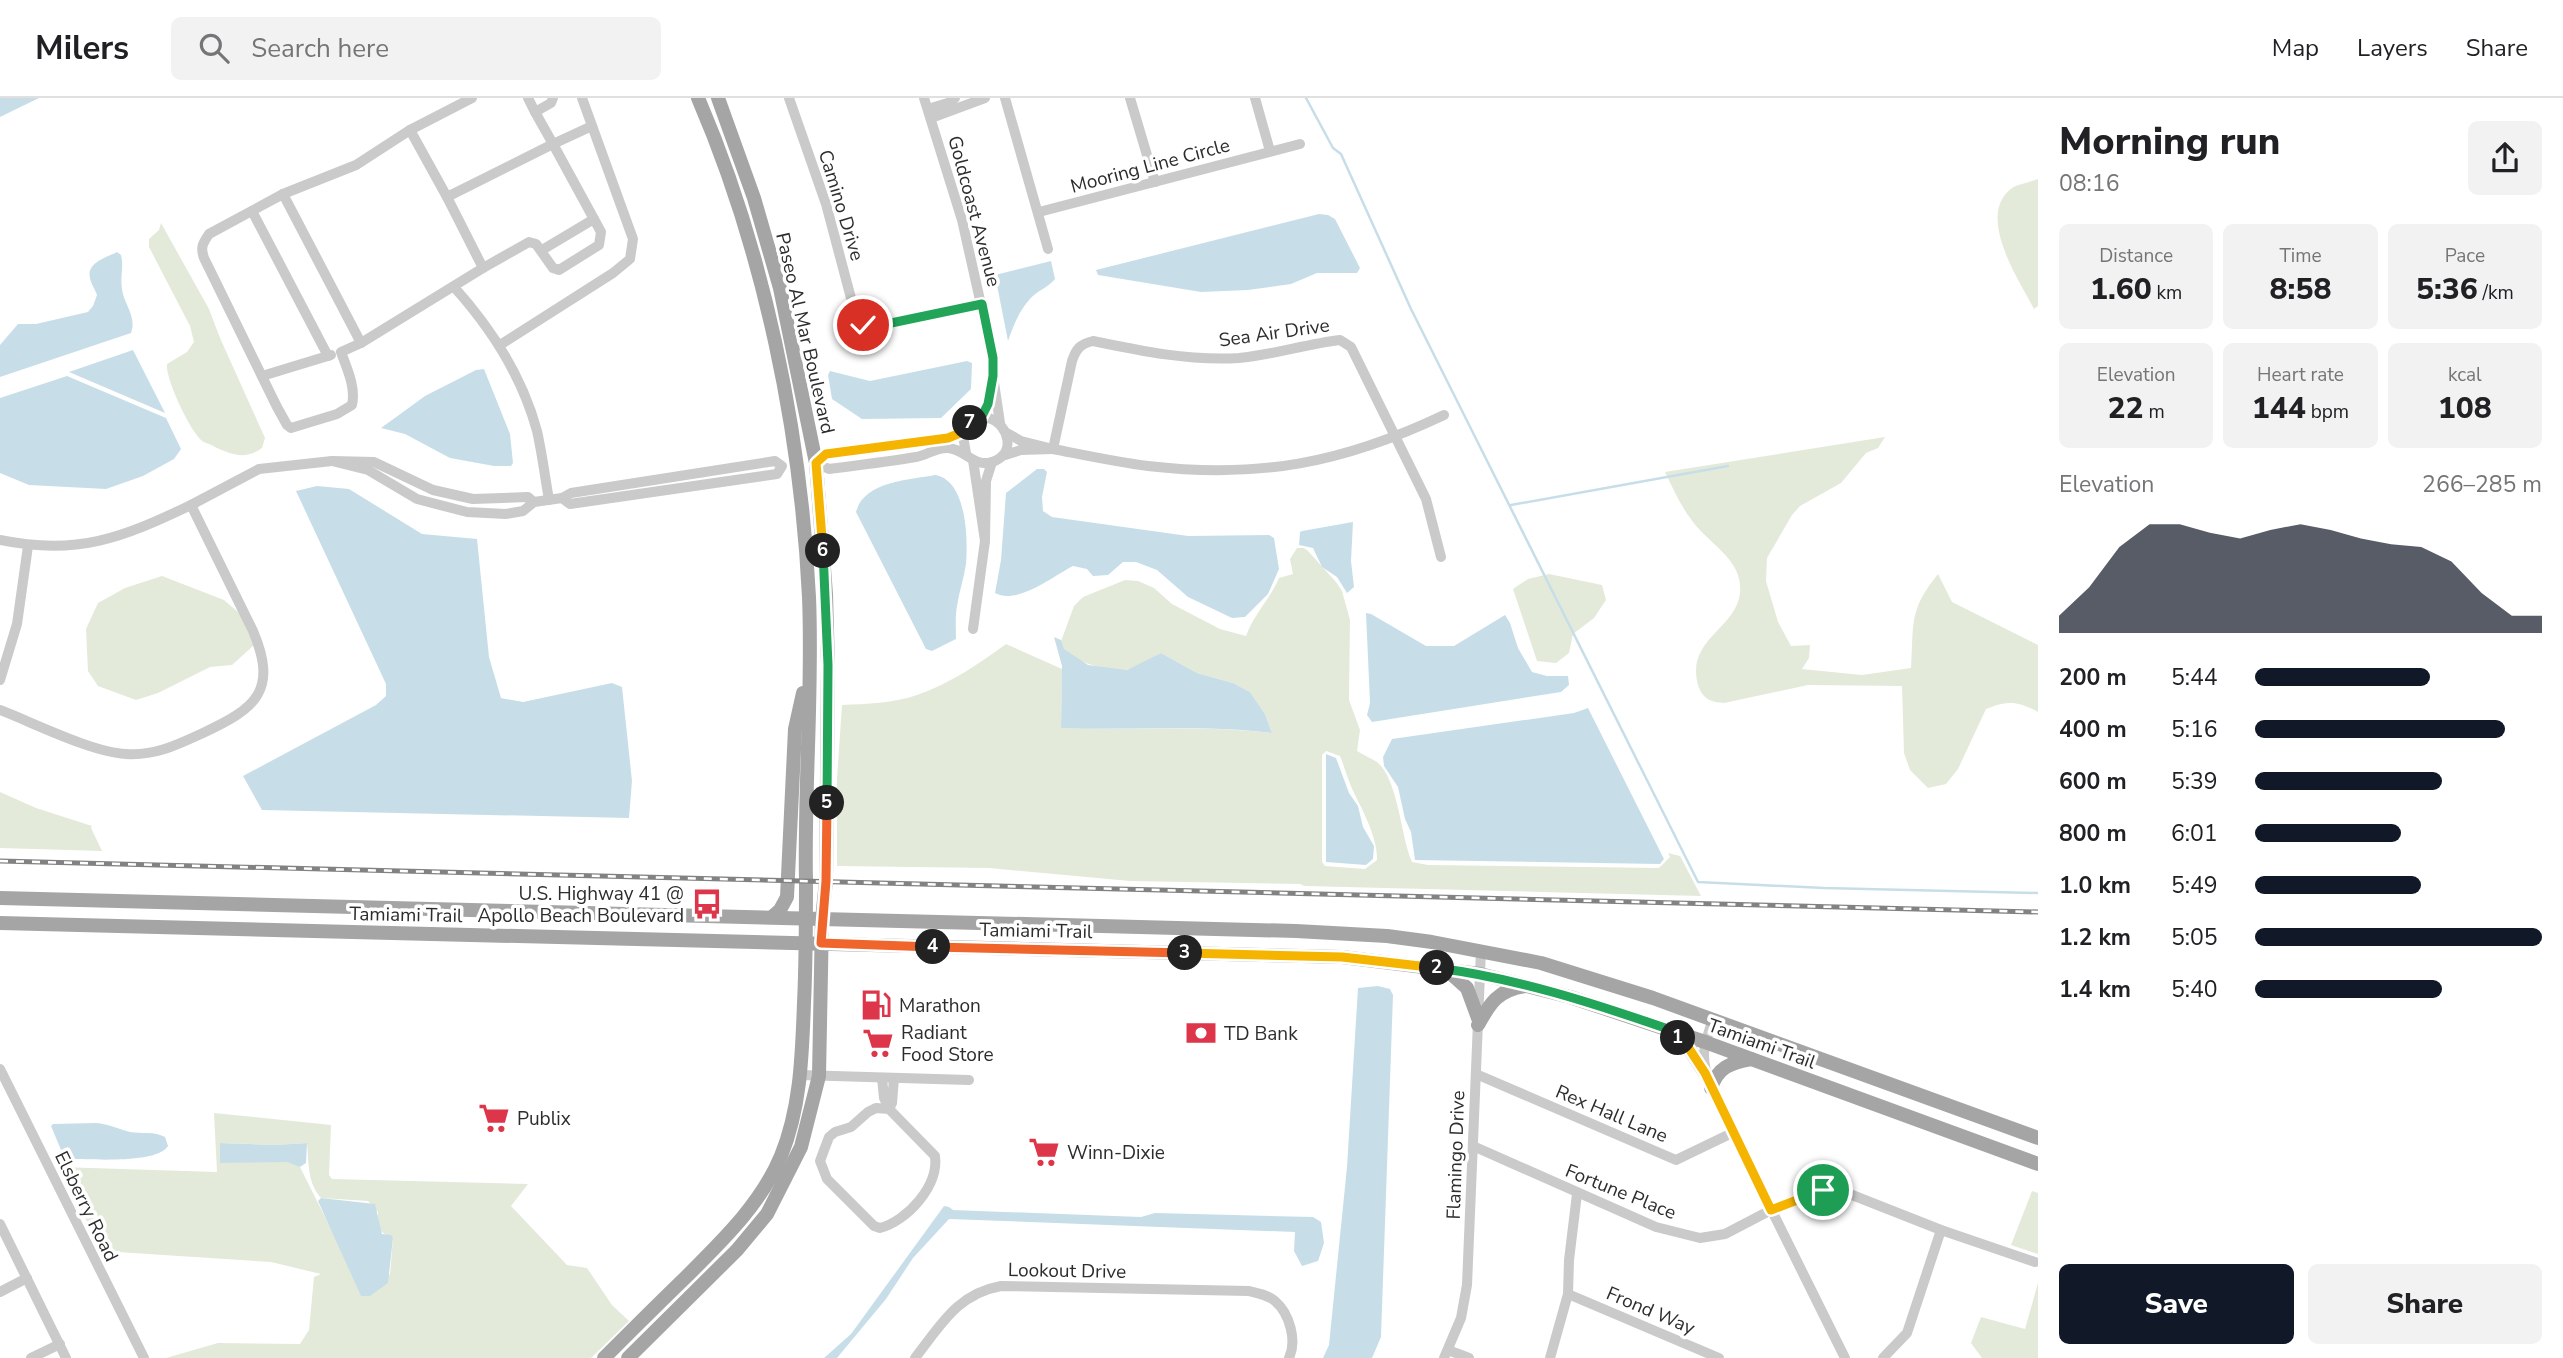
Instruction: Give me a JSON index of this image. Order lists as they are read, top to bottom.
{
  "streets": {
    "main road": ["Paseo Al Mar Boulevard", "Tamiami Trail"],
    "street": [
      "Mooring Line Circle",
      "Camino Drive",
      "Goldcoast Avenue",
      "Sea Air Drive",
      "Rex Hall Lane",
      "Flamingo Drive",
      "Fortune Place",
      "Elsberry Road",
      "Lookout Drive",
      "Frond Way"
    ]
  },
  "crossings": [
    ["Camino Drive", "Goldcoast Avenue"],
    ["Paseo Al Mar Boulevard", "Tamiami Trail"],
    ["Tamiami Trail", "Flamingo Drive"],
    ["Rex Hall Lane", "Flamingo Drive"],
    ["Flamingo Drive", "Fortune Place"]
  ],
  "places": {
    "bus stop": ["U.S. Highway 41 @ Apollo Beach Boulevard"],
    "fuel station": ["Marathon"],
    "bank": ["TD Bank"],
    "supermarket": ["Radiant Food Store", "Publix", "Winn-Dixie"]
  },
  "page": {
    "header": "Milers",
    "search": "Search here",
    "nav": ["Map", "Layers", "Share"],
    "heading": ["Morning run", "08:16"],
    "stats": [
      ["Distance", "1.60 km"],
      ["Time", "8:58"],
      ["Pace", "5:36 /km"],
      ["Elevation", "22 m"],
      ["Heart rate", "144 bpm"],
      ["kcal", "108"]
    ],
    "pins": [
      "7",
      "6",
      "5",
      "4",
      "3",
      "2",
      "1"
    ],
    "chart": ["Elevation", "266–285 m"],
    "list": [
      {
        "name": "200 m",
        "note": "5:44"
      },
      {
        "name": "400 m",
        "note": "5:16"
      },
      {
        "name": "600 m",
        "note": "5:39"
      },
      {
        "name": "800 m",
        "note": "6:01"
      },
      {
        "name": "1.0 km",
        "note": "5:49"
      },
      {
        "name": "1.2 km",
        "note": "5:05"
      },
      {
        "name": "1.4 km",
        "note": "5:40"
      }
    ],
    "buttons": ["Save", "Share"]
  }
}
